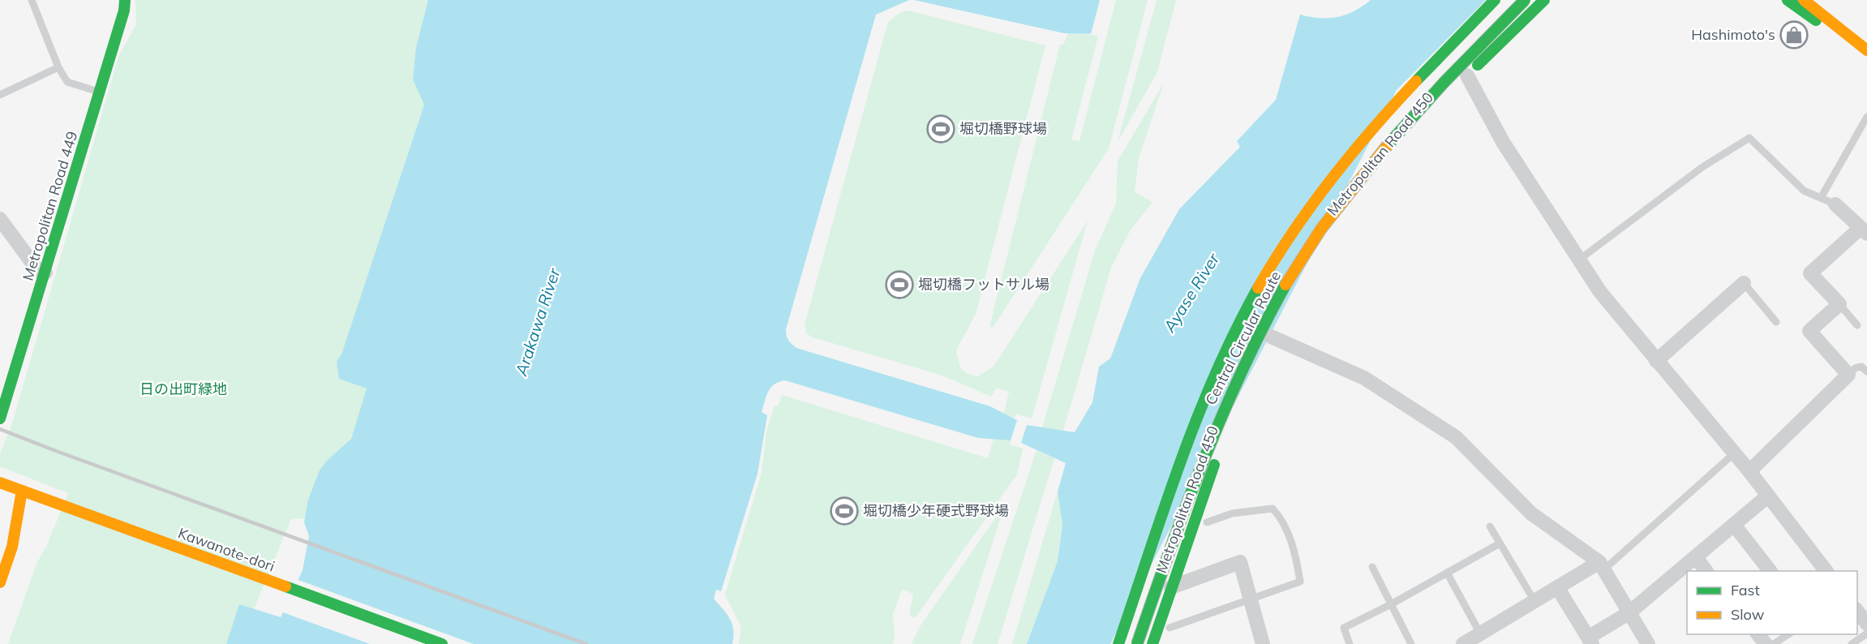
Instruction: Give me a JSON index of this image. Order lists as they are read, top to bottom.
{
  "streets": {
    "main road": [
      "Metropolitan Road 450",
      "Metropolitan Road 449",
      "Central Circular Route",
      "Kawanote-dori"
    ]
  },
  "water": ["Ayase River", "Arakawa River"],
  "parks": ["日の出町緑地"],
  "places": {
    "shop": ["Hashimoto's"],
    "sports": ["堀切橋野球場", "堀切橋フットサル場", "堀切橋少年硬式野球場"]
  },
  "legend": ["Fast", "Slow"]
}
